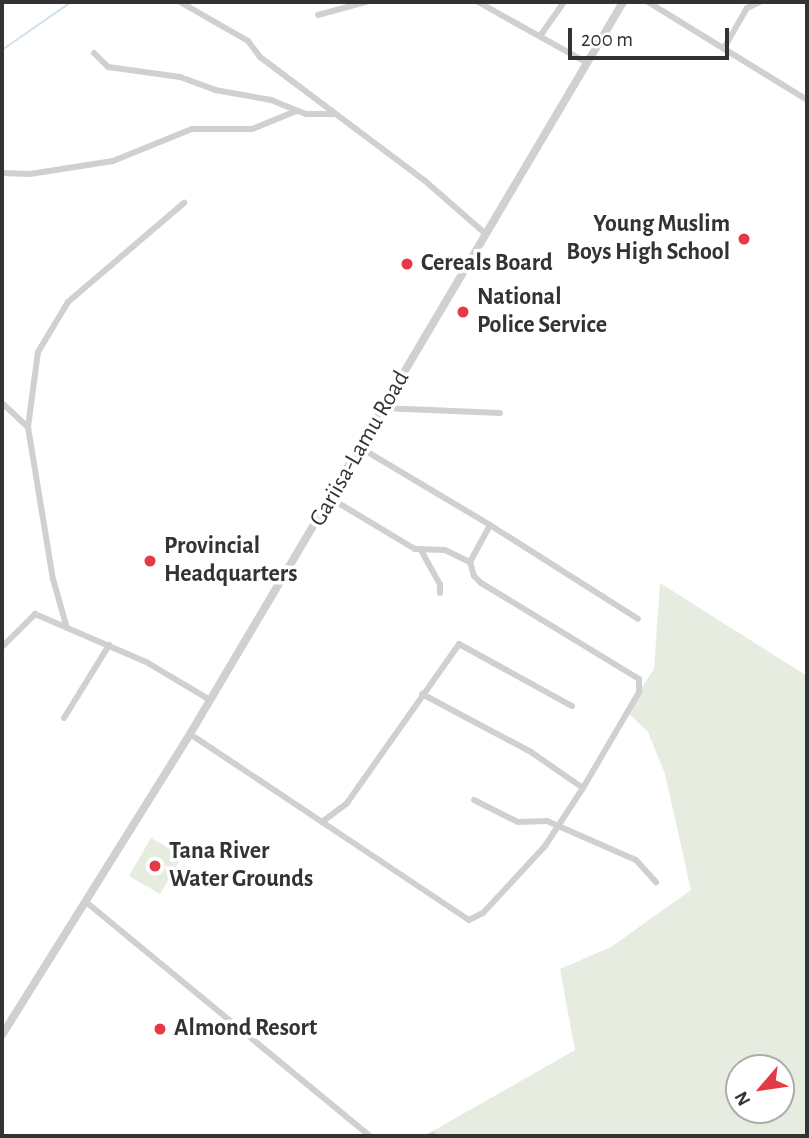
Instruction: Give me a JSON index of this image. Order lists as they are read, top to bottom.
{
  "streets": {
    "street": ["Gariisa-Lamu Road"]
  },
  "places": [
    "Young Muslim Boys High School",
    "Cereals Board",
    "National Police Service",
    "Provincial Headquarters",
    "Tana River Water Grounds",
    "Almond Resort"
  ],
  "scale_bar": "200 m",
  "north": "bottom left"
}
